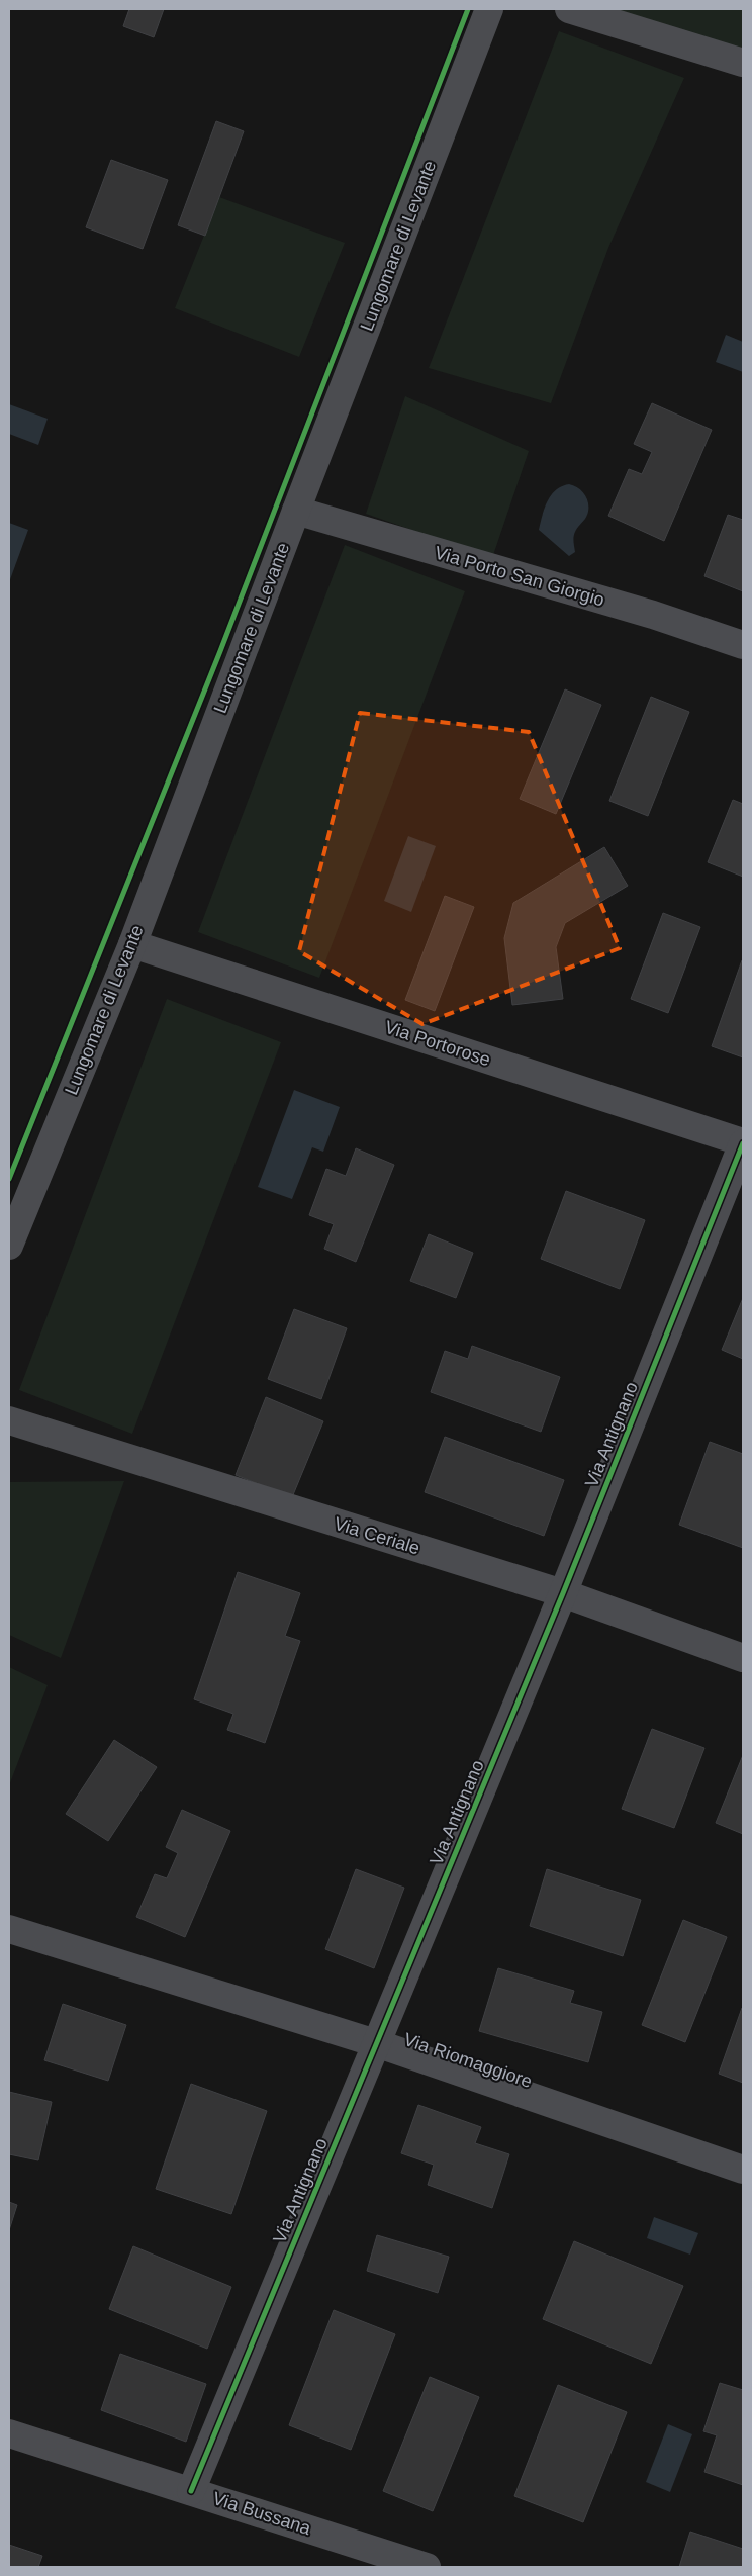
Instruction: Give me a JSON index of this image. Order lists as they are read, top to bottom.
{
  "streets": {
    "street": [
      "Lungomare di Levante",
      "Via Porto San Giorgio",
      "Via Portorose",
      "Via Antignano",
      "Via Ceriale",
      "Via Riomaggiore",
      "Via Bussana"
    ]
  },
  "crossings": [
    ["Lungomare di Levante", "Via Porto San Giorgio"],
    ["Lungomare di Levante", "Via Portorose"],
    ["Via Portorose", "Via Antignano"],
    ["Via Antignano", "Via Ceriale"],
    ["Via Antignano", "Via Riomaggiore"],
    ["Via Antignano", "Via Bussana"]
  ]
}
